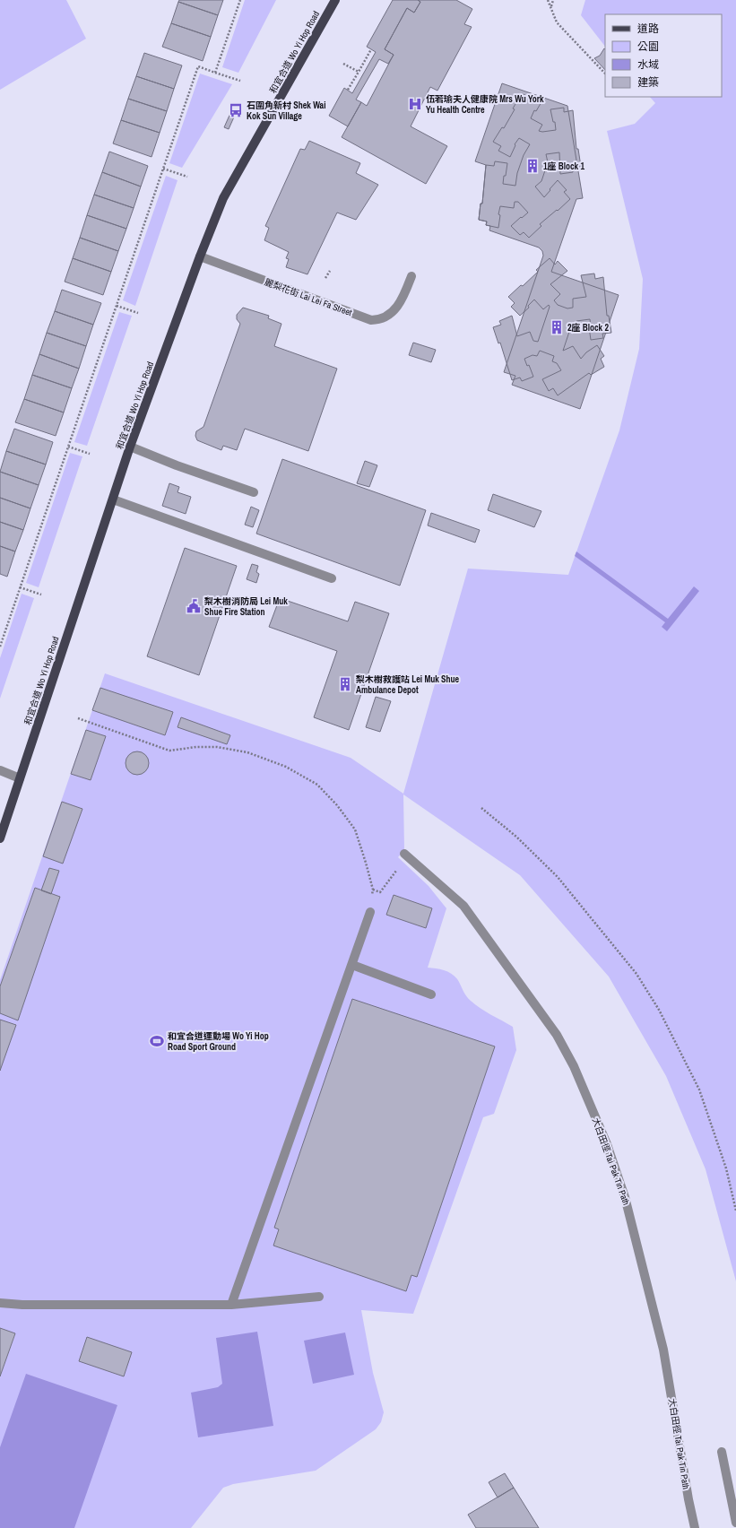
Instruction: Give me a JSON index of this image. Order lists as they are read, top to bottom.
{
  "streets": {
    "main road": ["和宜合道 Wo Yi Hop Road"],
    "street": ["麗梨花街 Lai Lei Fa Street", "大白田徑 Tai Pak Tin Path"]
  },
  "crossings": [
    ["和宜合道 Wo Yi Hop Road", "麗梨花街 Lai Lei Fa Street"]
  ],
  "places": {
    "hospital": ["伍若瑜夫人健康院 Mrs Wu York Yu Health Centre"],
    "bus stop": ["石圍角新村 Shek Wai Kok Sun Village"],
    "building": ["1座 Block 1", "2座 Block 2", "梨木樹救護站 Lei Muk Shue Ambulance Depot"],
    "public building": ["梨木樹消防局 Lei Muk Shue Fire Station"],
    "sports": ["和宜合道運動場 Wo Yi Hop Road Sport Ground"]
  },
  "legend": [
    "道路",
    "公園",
    "水域",
    "建築"
  ]
}
